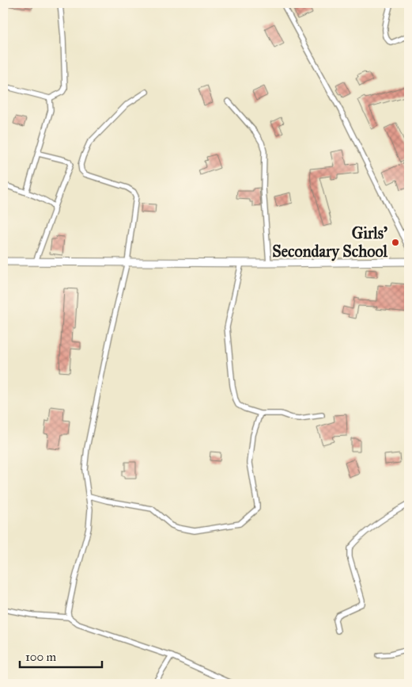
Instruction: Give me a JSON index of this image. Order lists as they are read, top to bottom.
{
  "places": ["Girls' Secondary School"],
  "scale_bar": "100 m"
}
